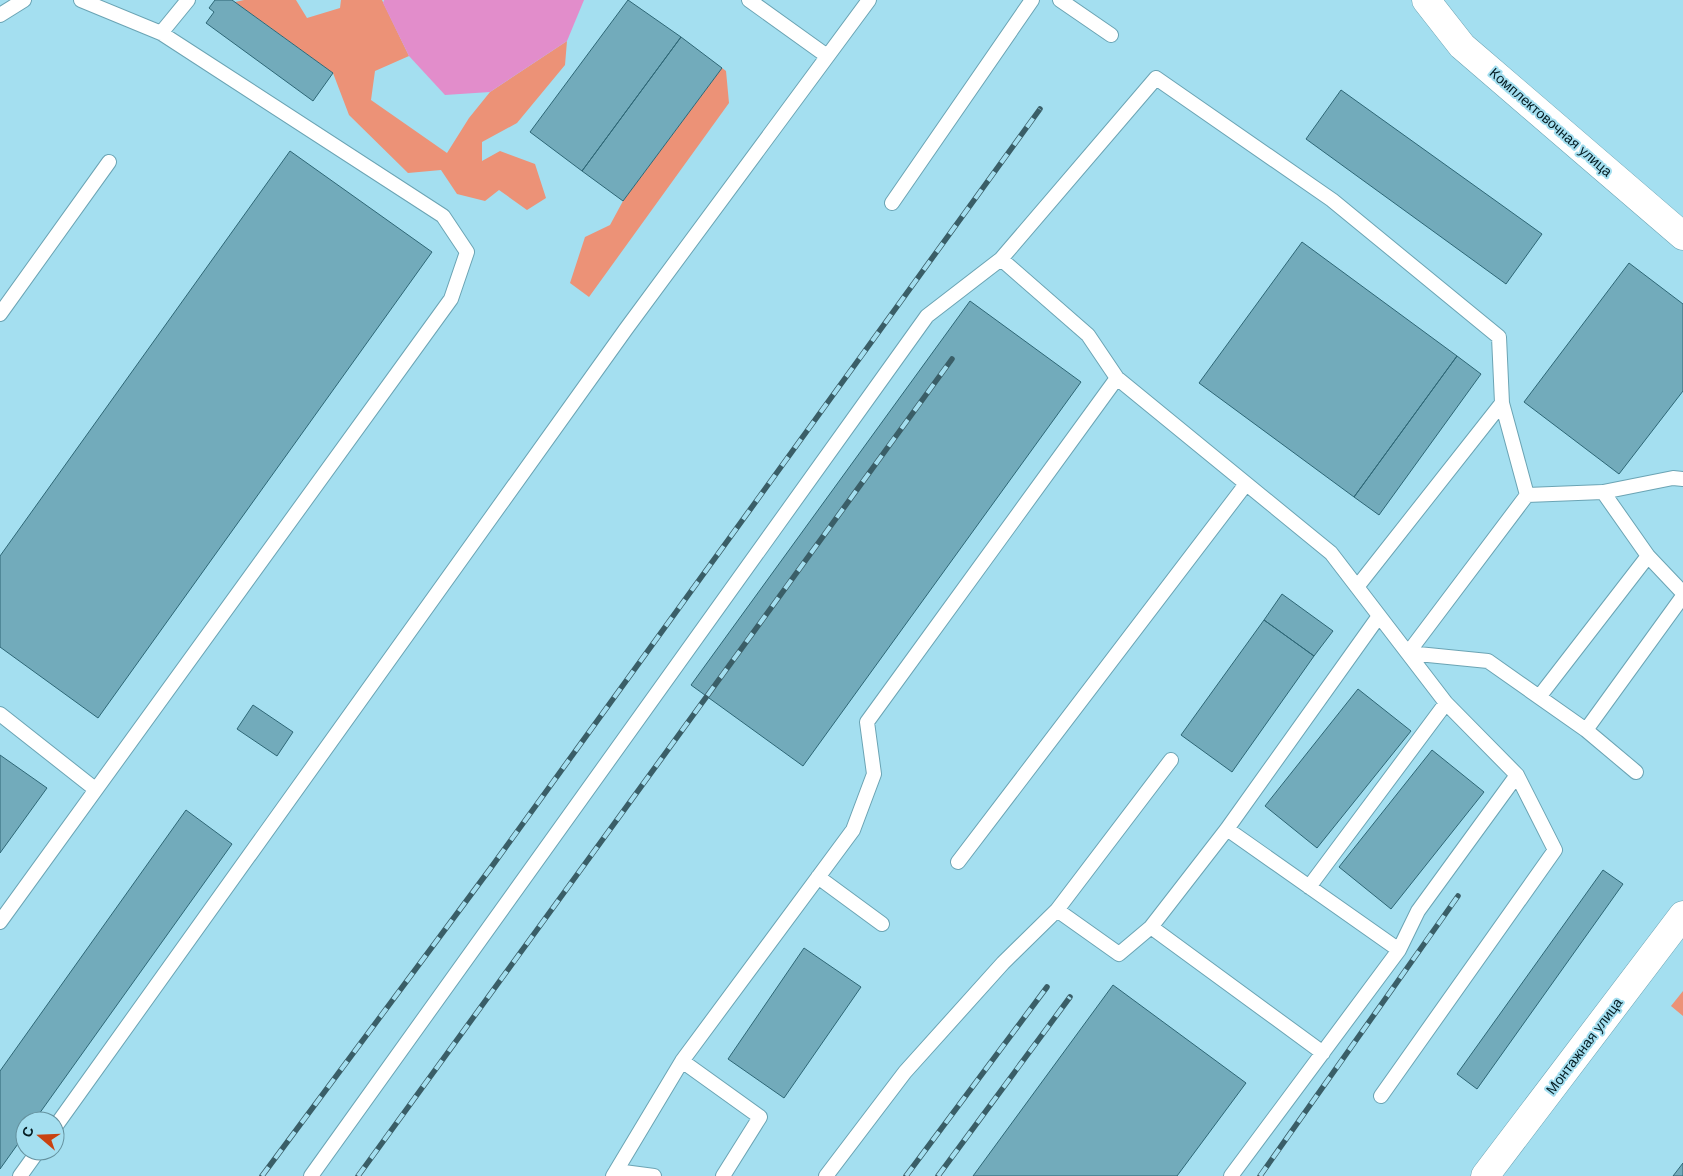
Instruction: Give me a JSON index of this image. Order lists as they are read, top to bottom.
{
  "streets": {
    "street": ["Комплектовочная улица", "Монтажная улица"]
  },
  "north": "left"
}
